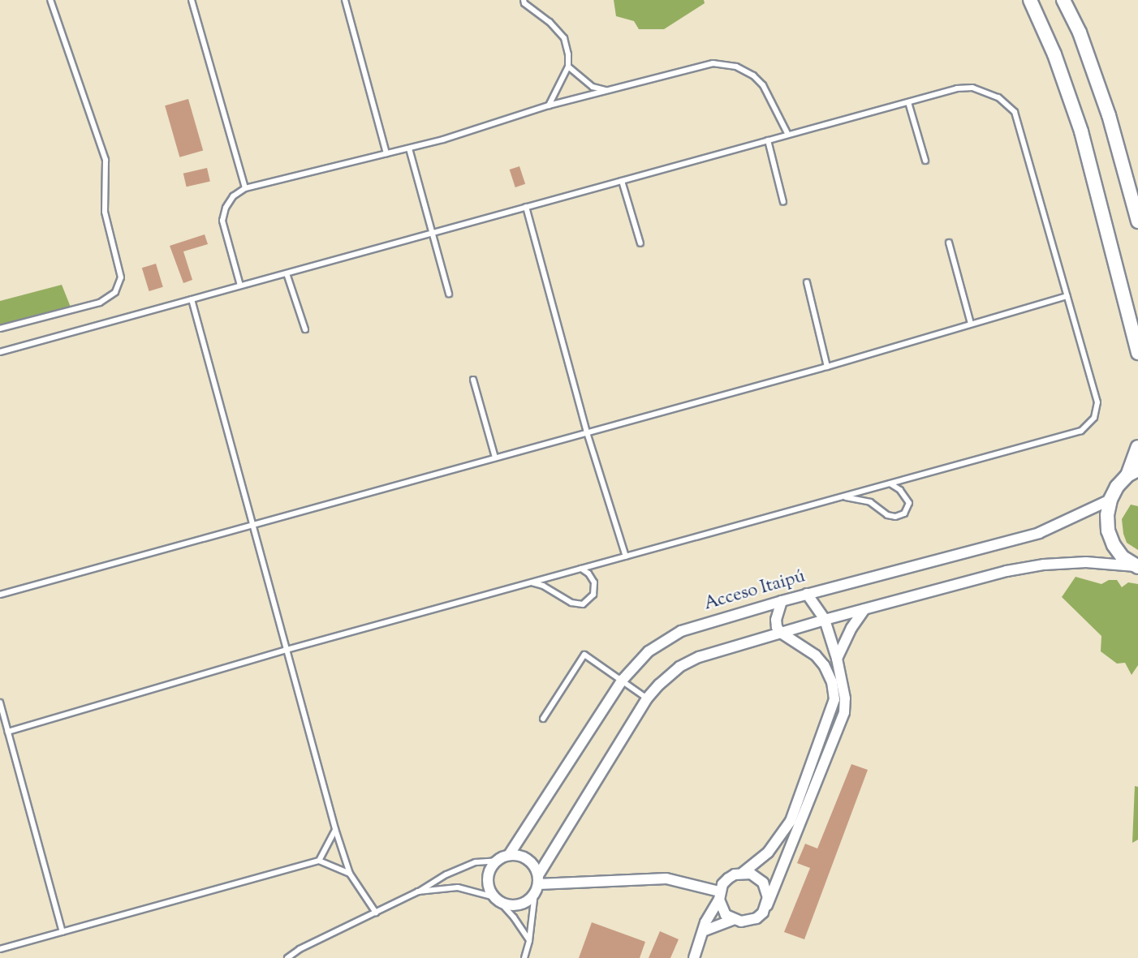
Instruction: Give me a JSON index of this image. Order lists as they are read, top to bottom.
{
  "streets": {
    "street": ["Acceso Itaipú"]
  }
}
